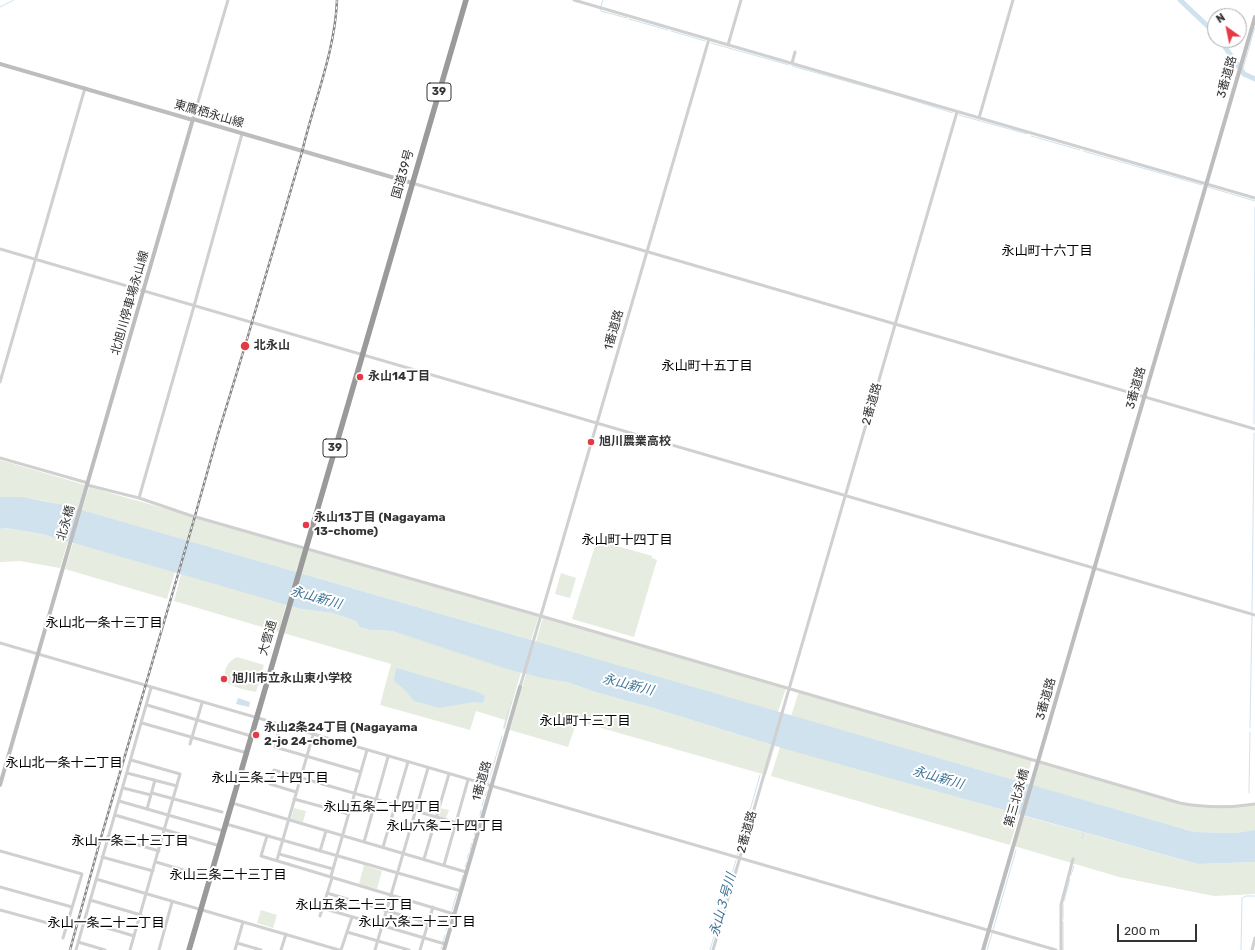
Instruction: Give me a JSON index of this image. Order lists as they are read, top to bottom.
{
  "streets": {
    "highway": ["39", "国道39号", "大雪通"],
    "street": [
      "3番道路",
      "東鷹栖永山線",
      "北旭川停車場永山線",
      "1番道路",
      "2番道路",
      "北永橋",
      "第三北永橋"
    ]
  },
  "crossings": [
    ["3番道路", "第三北永橋"],
    ["東鷹栖永山線", "国道39号"],
    ["東鷹栖永山線", "北旭川停車場永山線"],
    ["国道39号", "大雪通"],
    ["北旭川停車場永山線", "北永橋"]
  ],
  "districts": [
    "永山町十六丁目",
    "永山町十五丁目",
    "永山町十四丁目",
    "永山北一条十三丁目",
    "永山町十三丁目",
    "永山北一条十二丁目",
    "永山三条二十四丁目",
    "永山五条二十四丁目",
    "永山六条二十四丁目",
    "永山一条二十三丁目",
    "永山三条二十三丁目",
    "永山五条二十三丁目",
    "永山六条二十三丁目",
    "永山一条二十二丁目"
  ],
  "water": ["永山新川", "永山３号川"],
  "places": [
    "北永山",
    "永山14丁目",
    "旭川農業高校",
    "永山13丁目 (Nagayama 13-chome)",
    "旭川市立永山東小学校",
    "永山2条24丁目 (Nagayama 2-jo 24-chome)"
  ],
  "scale_bar": "200 m",
  "north": "top left"
}
